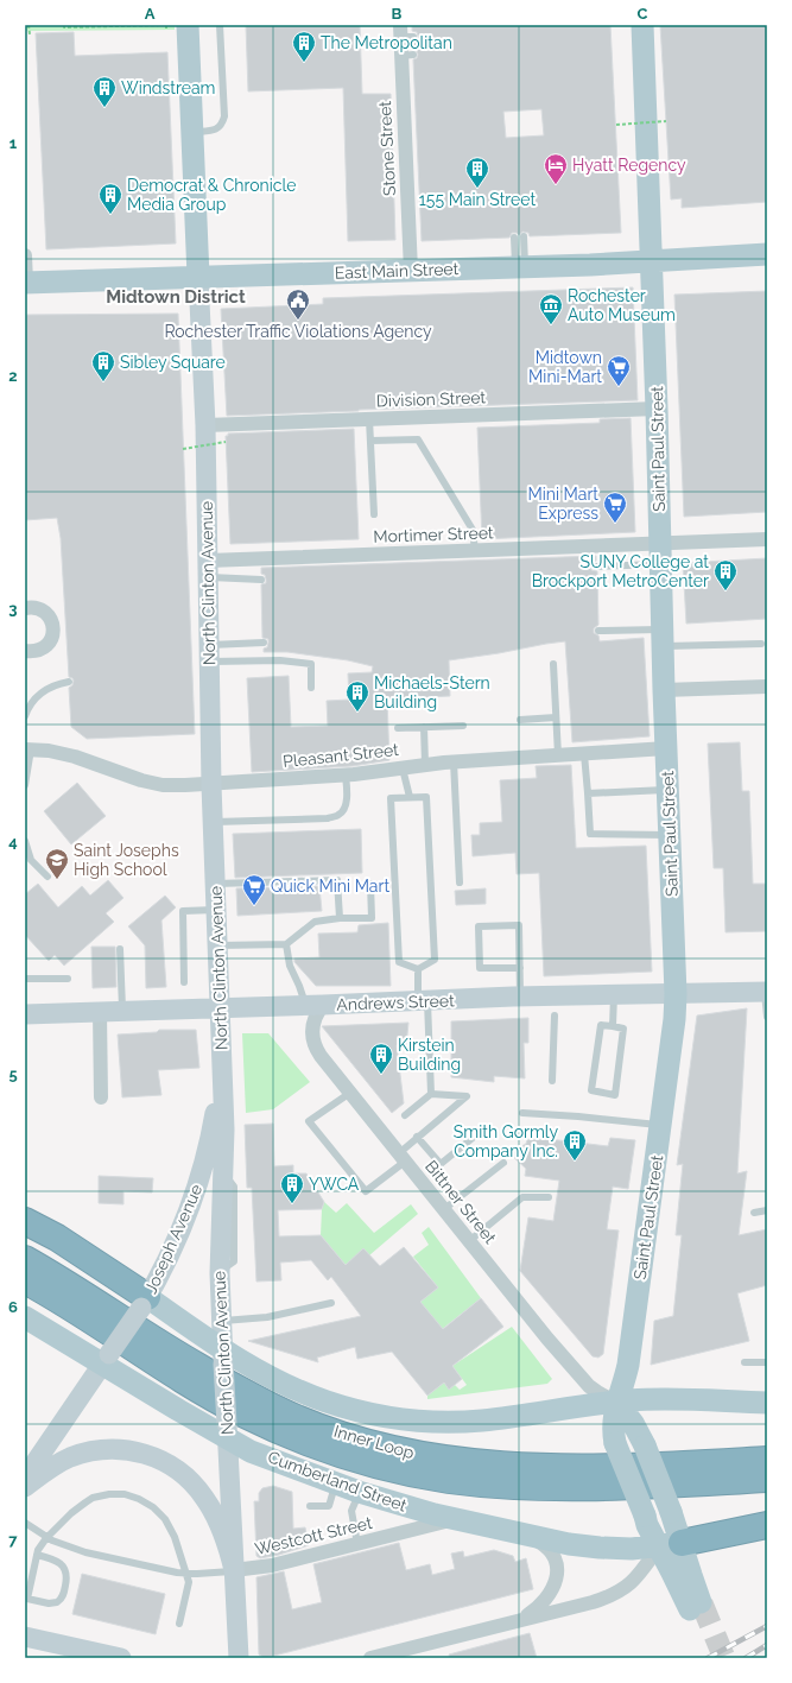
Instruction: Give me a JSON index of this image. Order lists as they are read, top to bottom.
{
  "streets": {
    "highway": ["Inner Loop"],
    "main road": [
      "East Main Street",
      "Saint Paul Street",
      "North Clinton Avenue",
      "Andrews Street",
      "Joseph Avenue",
      "Cumberland Street"
    ],
    "street": [
      "Stone Street",
      "Division Street",
      "Mortimer Street",
      "Pleasant Street",
      "Bittner Street",
      "Westcott Street"
    ]
  },
  "crossings": [
    ["Stone Street", "East Main Street"],
    ["East Main Street", "Saint Paul Street"],
    ["East Main Street", "North Clinton Avenue"],
    ["Division Street", "Saint Paul Street"],
    ["Division Street", "North Clinton Avenue"],
    ["Saint Paul Street", "Mortimer Street"],
    ["Saint Paul Street", "Pleasant Street"],
    ["Saint Paul Street", "Andrews Street"],
    ["Saint Paul Street", "Bittner Street"],
    ["Saint Paul Street", "Cumberland Street"],
    ["Mortimer Street", "North Clinton Avenue"],
    ["North Clinton Avenue", "Pleasant Street"],
    ["North Clinton Avenue", "Andrews Street"],
    ["North Clinton Avenue", "Joseph Avenue"],
    ["North Clinton Avenue", "Cumberland Street"],
    ["North Clinton Avenue", "Westcott Street"],
    ["Andrews Street", "Bittner Street"],
    ["Joseph Avenue", "Cumberland Street"],
    ["Cumberland Street", "Westcott Street"]
  ],
  "districts": ["Midtown District"],
  "places": {
    "building": [
      "The Metropolitan",
      "Windstream",
      "155 Main Street",
      "Democrat & Chronicle Media Group",
      "Sibley Square",
      "SUNY College at Brockport MetroCenter",
      "Michaels-Stern Building",
      "Kirstein Building",
      "Smith Gormly Company Inc.",
      "YWCA"
    ],
    "hotel": ["Hyatt Regency"],
    "public building": ["Rochester Traffic Violations Agency"],
    "museum": ["Rochester Auto Museum"],
    "supermarket": ["Midtown Mini-Mart", "Mini Mart Express", "Quick Mini Mart"],
    "school or university": ["Saint Josephs High School"]
  },
  "grid": {
    "columns": ["A", "B", "C"],
    "rows": [
      "1",
      "2",
      "3",
      "4",
      "5",
      "6",
      "7"
    ]
  }
}
